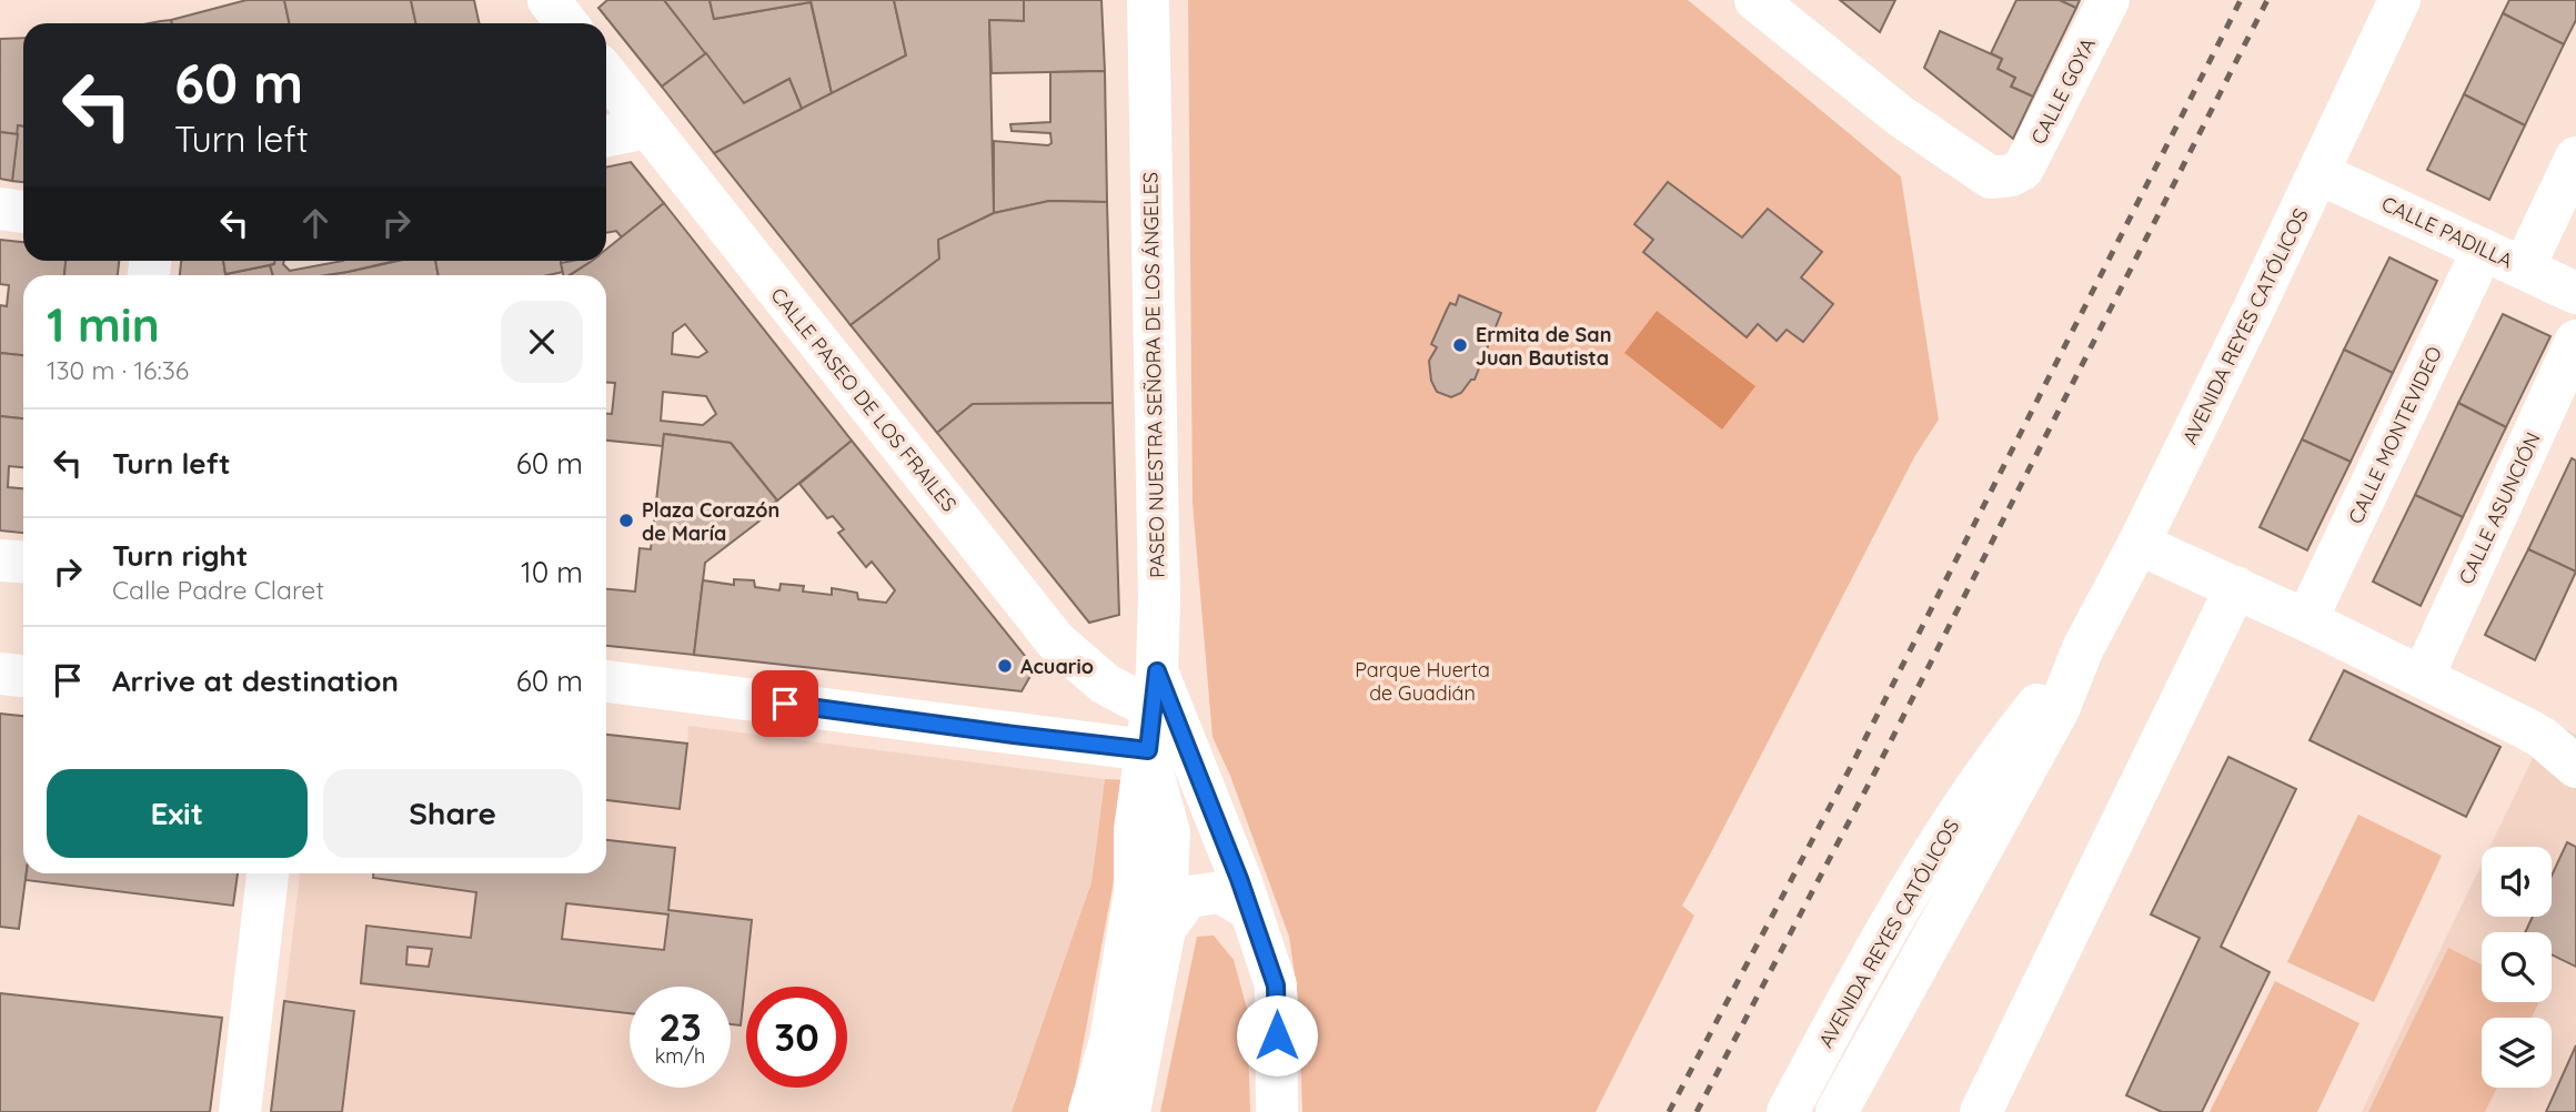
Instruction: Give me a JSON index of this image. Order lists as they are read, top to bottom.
{
  "streets": {
    "street": [
      "CALLE GOYA",
      "CALLE PADILLA",
      "AVENIDA REYES CATÓLICOS",
      "PASEO NUESTRA SEÑORA DE LOS ÁNGELES",
      "CALLE PASEO DE LOS FRAILES",
      "CALLE MONTEVIDEO",
      "CALLE ASUNCIÓN"
    ]
  },
  "crossings": [
    ["CALLE PADILLA", "AVENIDA REYES CATÓLICOS"],
    ["CALLE PADILLA", "CALLE MONTEVIDEO"],
    ["PASEO NUESTRA SEÑORA DE LOS ÁNGELES", "CALLE PASEO DE LOS FRAILES"]
  ],
  "parks": ["Parque Huerta de Guadián"],
  "places": ["Ermita de San Juan Bautista", "Plaza Corazón de María", "Acuario"],
  "page": {
    "turn": ["60 m", "Turn left"],
    "heading": ["1 min", "130 m · 16:36"],
    "list": [
      {
        "name": "Turn left",
        "value": "60 m"
      },
      {
        "name": "Turn right",
        "note": "Calle Padre Claret",
        "value": "10 m"
      },
      {
        "name": "Arrive at destination",
        "value": "60 m"
      }
    ],
    "buttons": ["Exit", "Share"],
    "speed": "23 km/h",
    "limit": "30"
  }
}
